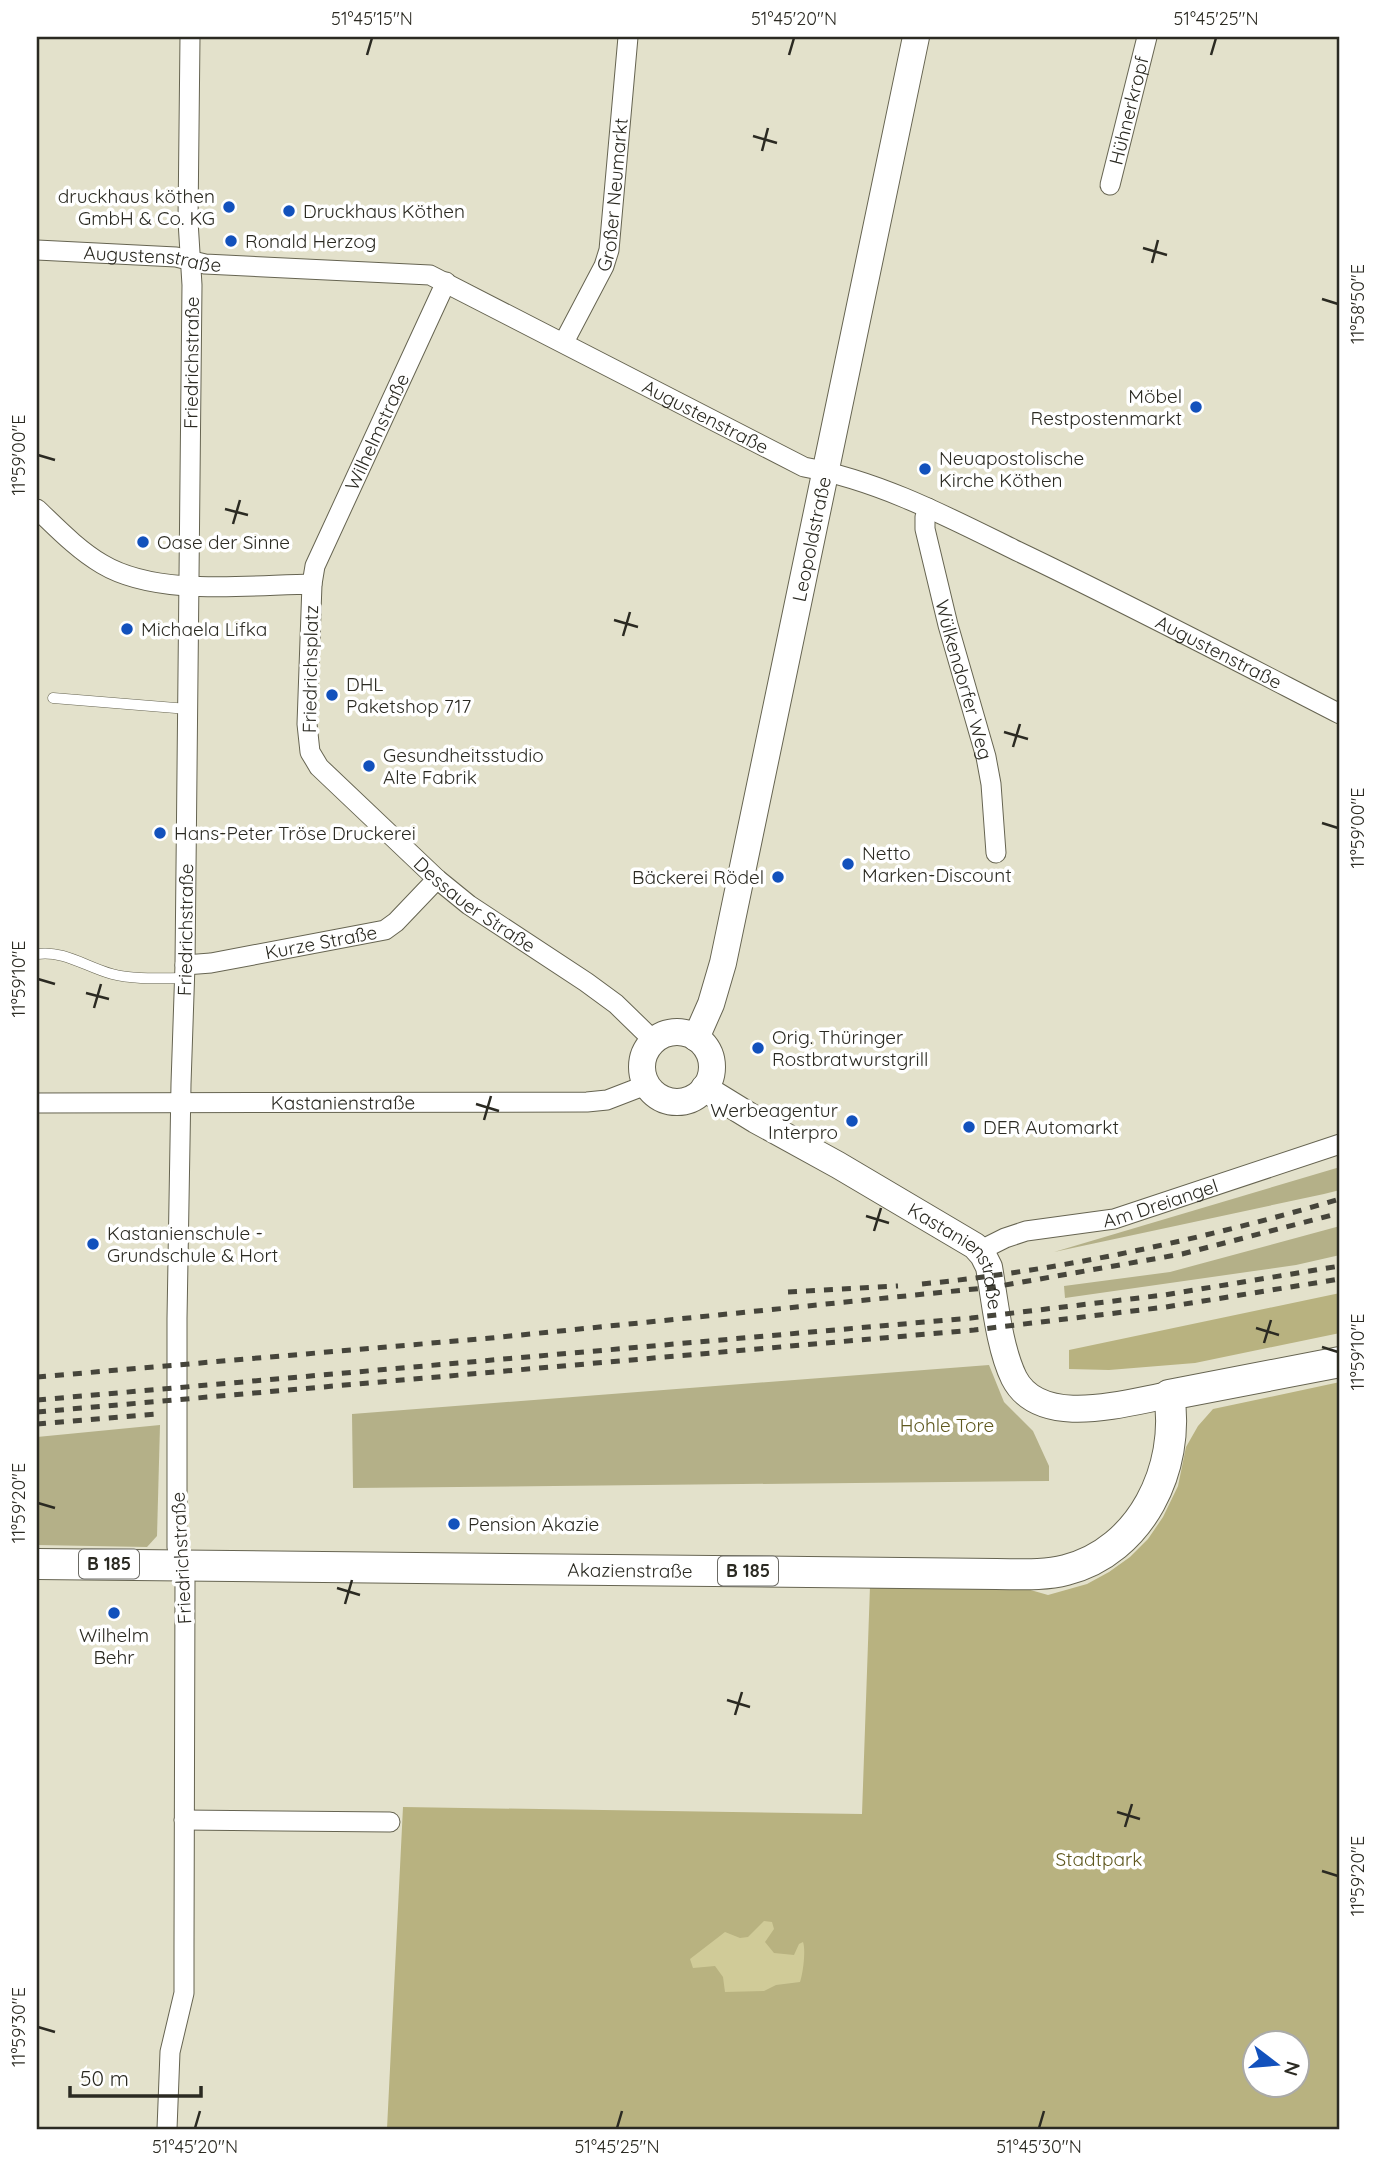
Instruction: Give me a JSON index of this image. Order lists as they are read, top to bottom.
{
  "streets": {
    "main road": [
      "Leopoldstraße",
      "Kastanienstraße",
      "B 185",
      "Akazienstraße"
    ],
    "street": [
      "Hühnerkropf",
      "Großer Neumarkt",
      "Augustenstraße",
      "Friedrichstraße",
      "Wilhelmstraße",
      "Friedrichsplatz",
      "Wülkendorfer Weg",
      "Dessauer Straße",
      "Kurze Straße",
      "Am Dreiangel"
    ]
  },
  "crossings": [
    ["Großer Neumarkt", "Augustenstraße"],
    ["Augustenstraße", "Friedrichstraße"],
    ["Augustenstraße", "Wilhelmstraße"],
    ["Augustenstraße", "Leopoldstraße"],
    ["Augustenstraße", "Wülkendorfer Weg"],
    ["Friedrichstraße", "Friedrichsplatz"],
    ["Friedrichstraße", "Kurze Straße"],
    ["Friedrichstraße", "Kastanienstraße"],
    ["Friedrichstraße", "B 185"],
    ["Friedrichstraße", "Akazienstraße"],
    ["Wilhelmstraße", "Friedrichsplatz"],
    ["Leopoldstraße", "Dessauer Straße"],
    ["Leopoldstraße", "Kastanienstraße"],
    ["Friedrichsplatz", "Dessauer Straße"],
    ["Dessauer Straße", "Kurze Straße"],
    ["Dessauer Straße", "Kastanienstraße"],
    ["Kastanienstraße", "Am Dreiangel"],
    ["Kastanienstraße", "Akazienstraße"],
    ["B 185", "Akazienstraße"]
  ],
  "parks": ["Hohle Tore", "Stadtpark"],
  "places": [
    "druckhaus köthen GmbH & Co. KG",
    "Druckhaus Köthen",
    "Ronald Herzog",
    "Möbel Restpostenmarkt",
    "Neuapostolische Kirche Köthen",
    "Oase der Sinne",
    "Michaela Lifka",
    "DHL Paketshop 717",
    "Gesundheitsstudio Alte Fabrik",
    "Hans-Peter Tröse Druckerei",
    "Netto Marken-Discount",
    "Bäckerei Rödel",
    "Orig. Thüringer Rostbratwurstgrill",
    "Werbeagentur Interpro",
    "DER Automarkt",
    "Kastanienschule - Grundschule & Hort",
    "Pension Akazie",
    "Wilhelm Behr"
  ],
  "scale_bar": "50 m",
  "north": "right",
  "coordinates": [
    "51°45'15\"N",
    "51°45'20\"N",
    "51°45'25\"N",
    "11°58'50\"E",
    "11°59'00\"E",
    "11°59'10\"E",
    "11°59'20\"E",
    "11°59'30\"E",
    "51°45'30\"N"
  ]
}
